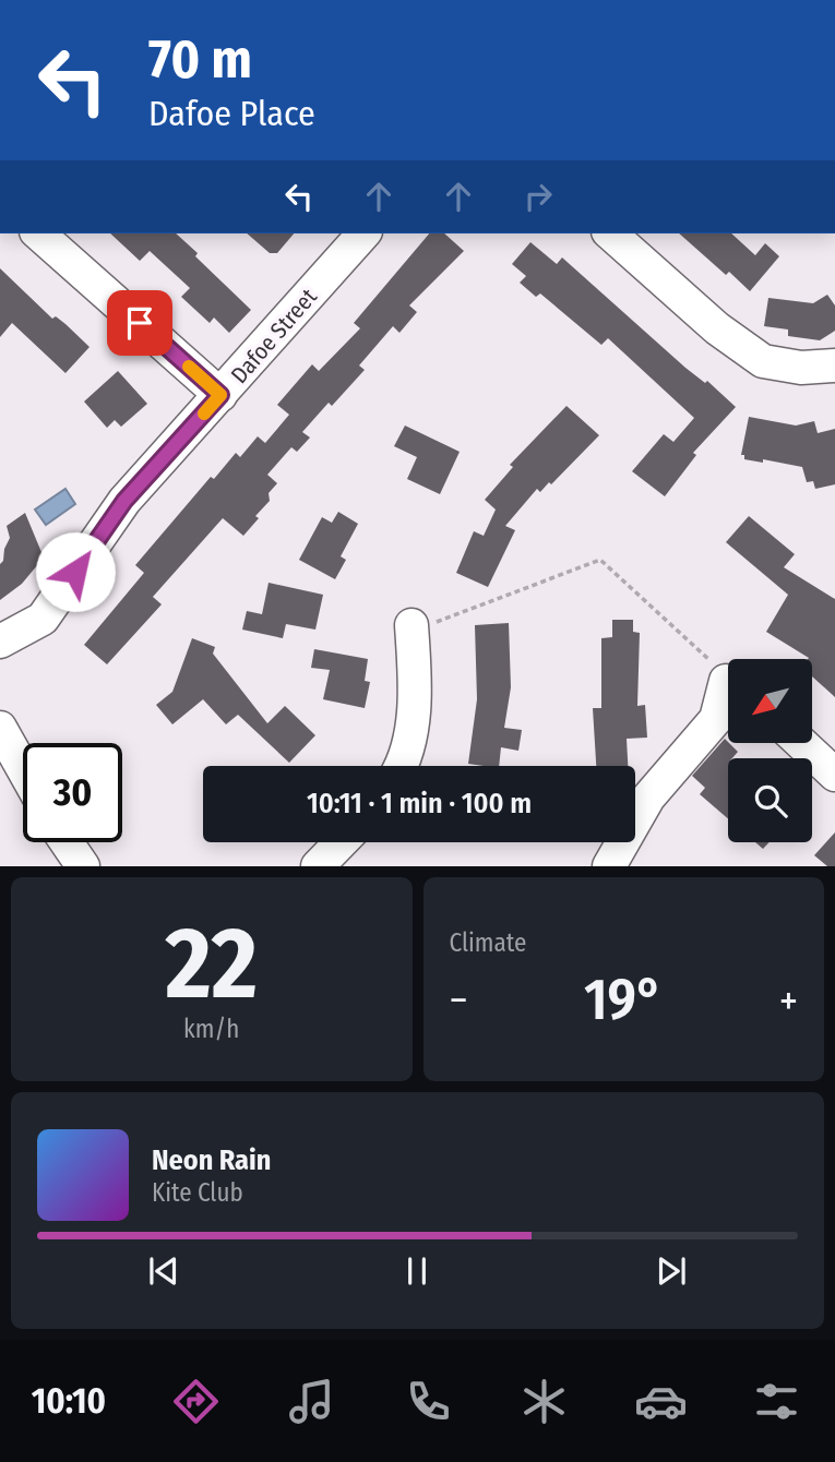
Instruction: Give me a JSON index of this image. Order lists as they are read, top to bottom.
{
  "streets": {
    "street": ["Dafoe Street"]
  },
  "north": "bottom left",
  "page": {
    "turn": ["70 m", "Dafoe Place"],
    "limit": "30",
    "trip": "10:11 · 1 min · 100 m",
    "tile": [
      ["22", "km/h"],
      "Climate"
    ],
    "heat": ["−", "19°", "+"],
    "song": ["Neon Rain", "Kite Club"],
    "tabs": "10:10"
  }
}
